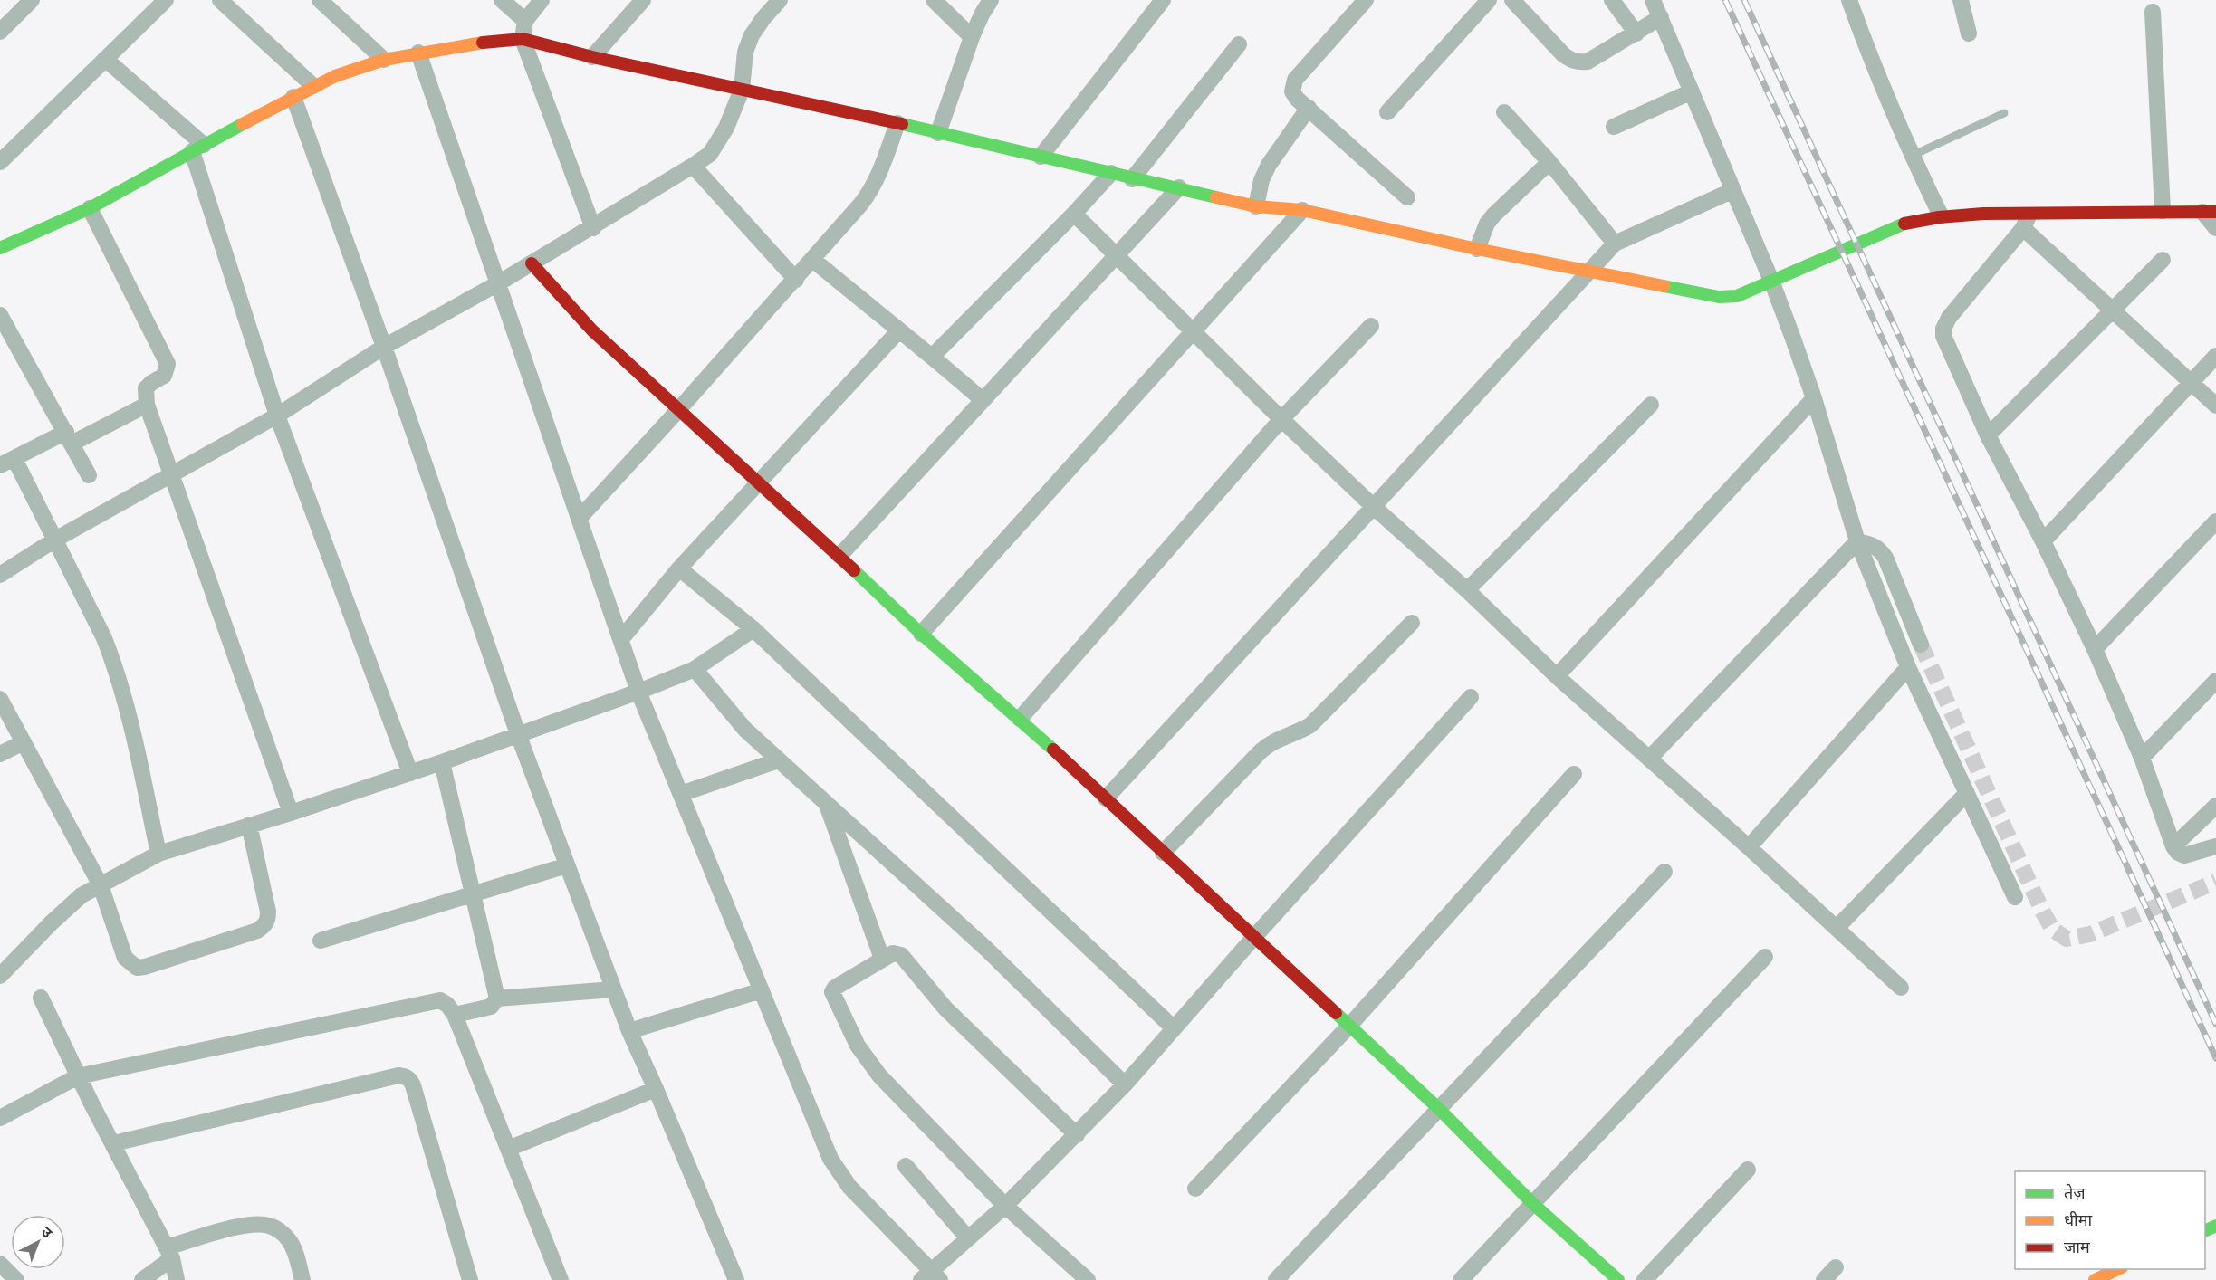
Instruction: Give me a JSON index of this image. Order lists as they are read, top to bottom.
{
  "legend": ["तेज़", "धीमा", "जाम"],
  "north": "top right"
}
